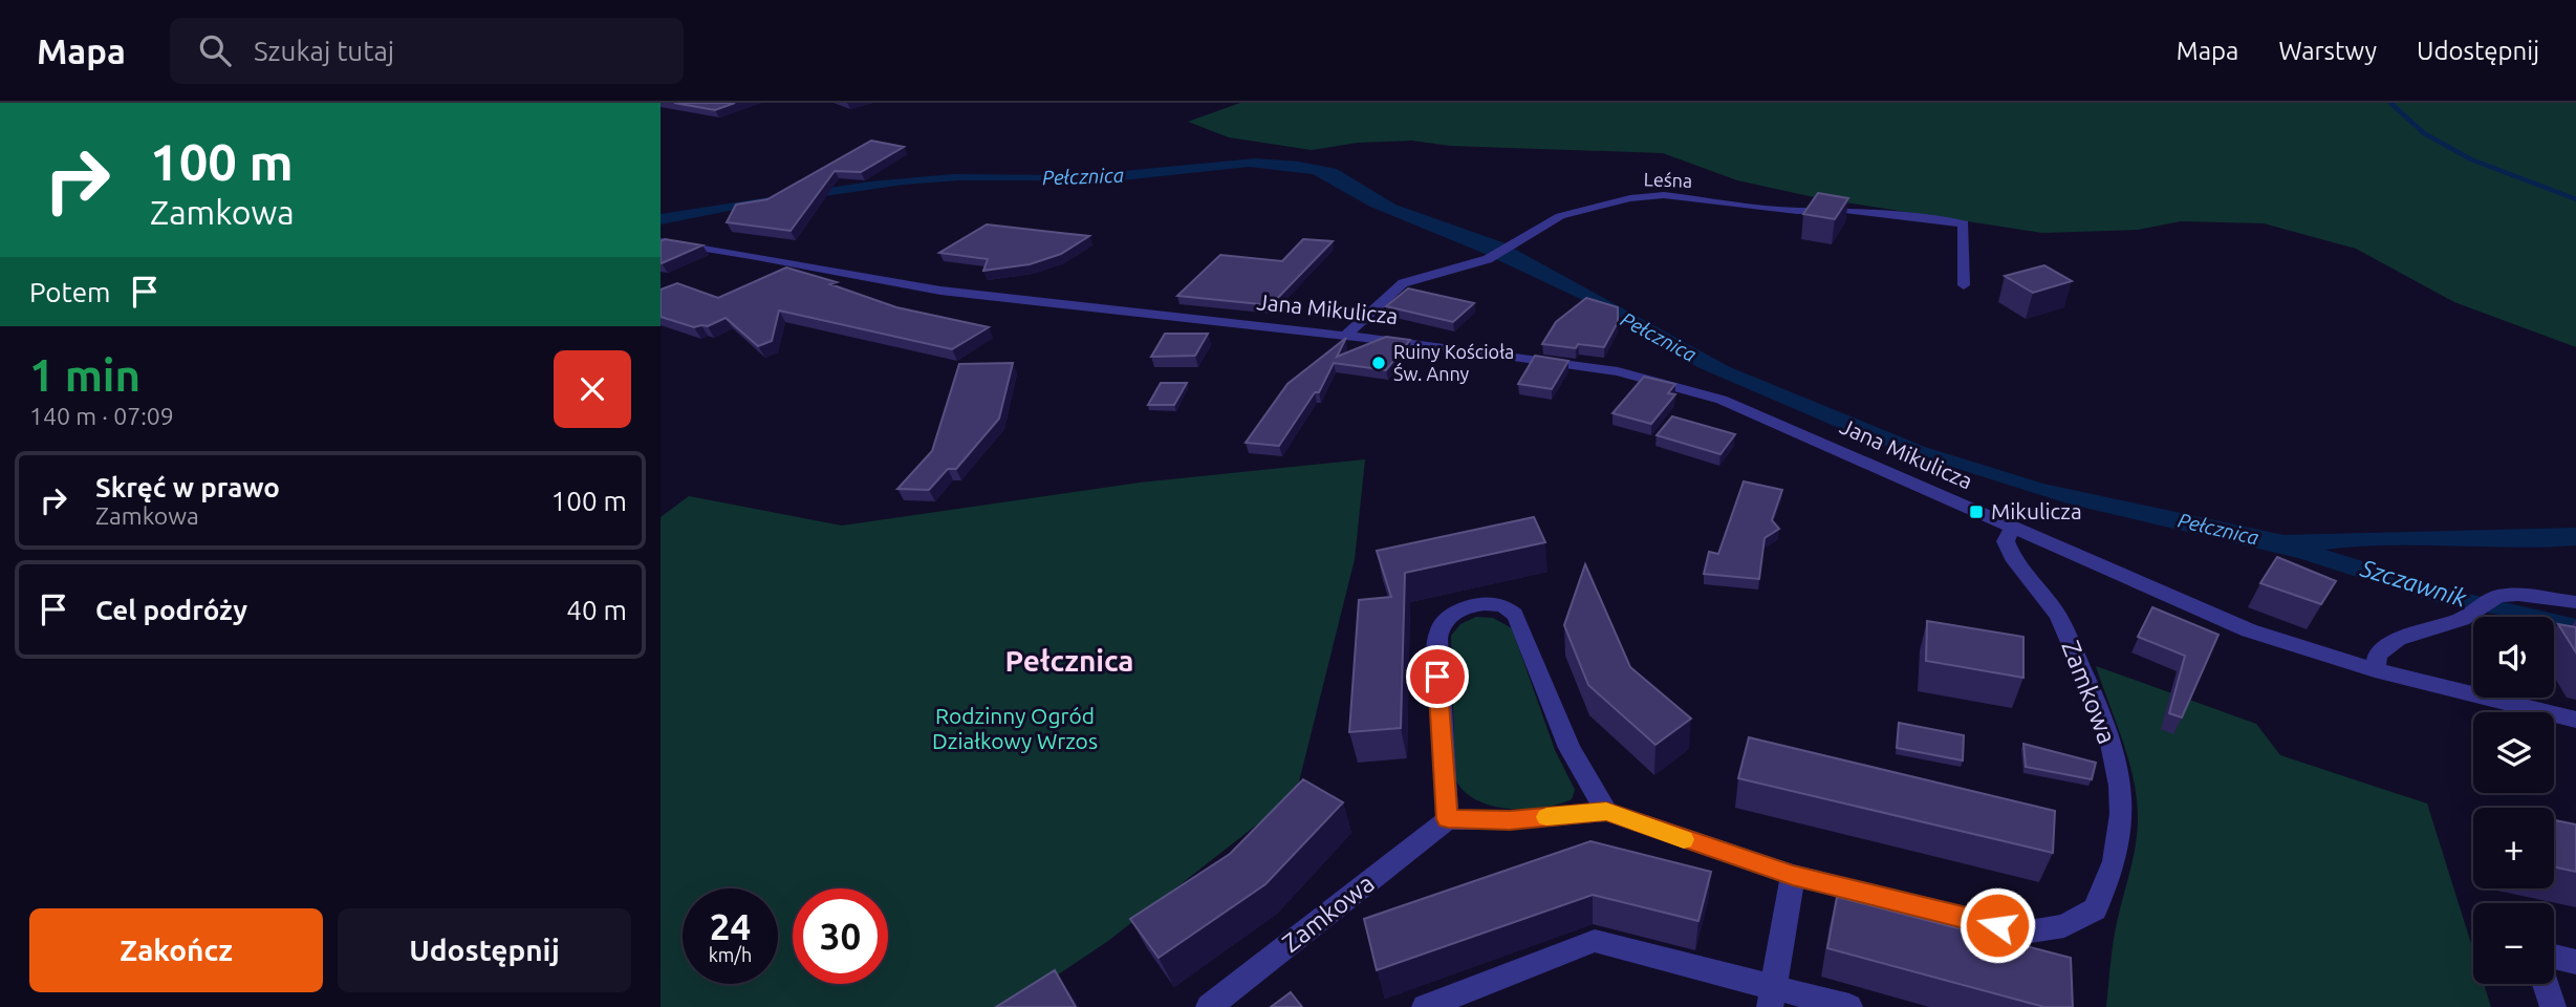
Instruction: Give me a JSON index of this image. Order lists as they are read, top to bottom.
{
  "streets": {
    "street": ["Leśna", "Jana Mikulicza", "Zamkowa"]
  },
  "crossings": [
    ["Leśna", "Jana Mikulicza"],
    ["Jana Mikulicza", "Zamkowa"]
  ],
  "districts": ["Pełcznica"],
  "water": ["Pełcznica", "Szczawnik"],
  "parks": ["Rodzinny Ogród Działkowy Wrzos"],
  "places": {
    "other": ["Ruiny Kościoła Św. Anny"],
    "transit": ["Mikulicza"]
  },
  "page": {
    "header": "Mapa",
    "search": "Szukaj tutaj",
    "nav": ["Mapa", "Warstwy", "Udostępnij"],
    "turn": ["100 m", "Zamkowa"],
    "then": "Potem",
    "heading": ["1 min", "140 m · 07:09"],
    "list": [
      {
        "name": "Skręć w prawo",
        "note": "Zamkowa",
        "value": "100 m"
      },
      {
        "name": "Cel podróży",
        "value": "40 m"
      }
    ],
    "map_buttons": ["+", "−"],
    "speed": "24 km/h",
    "limit": "30",
    "buttons": ["Zakończ", "Udostępnij"]
  }
}
